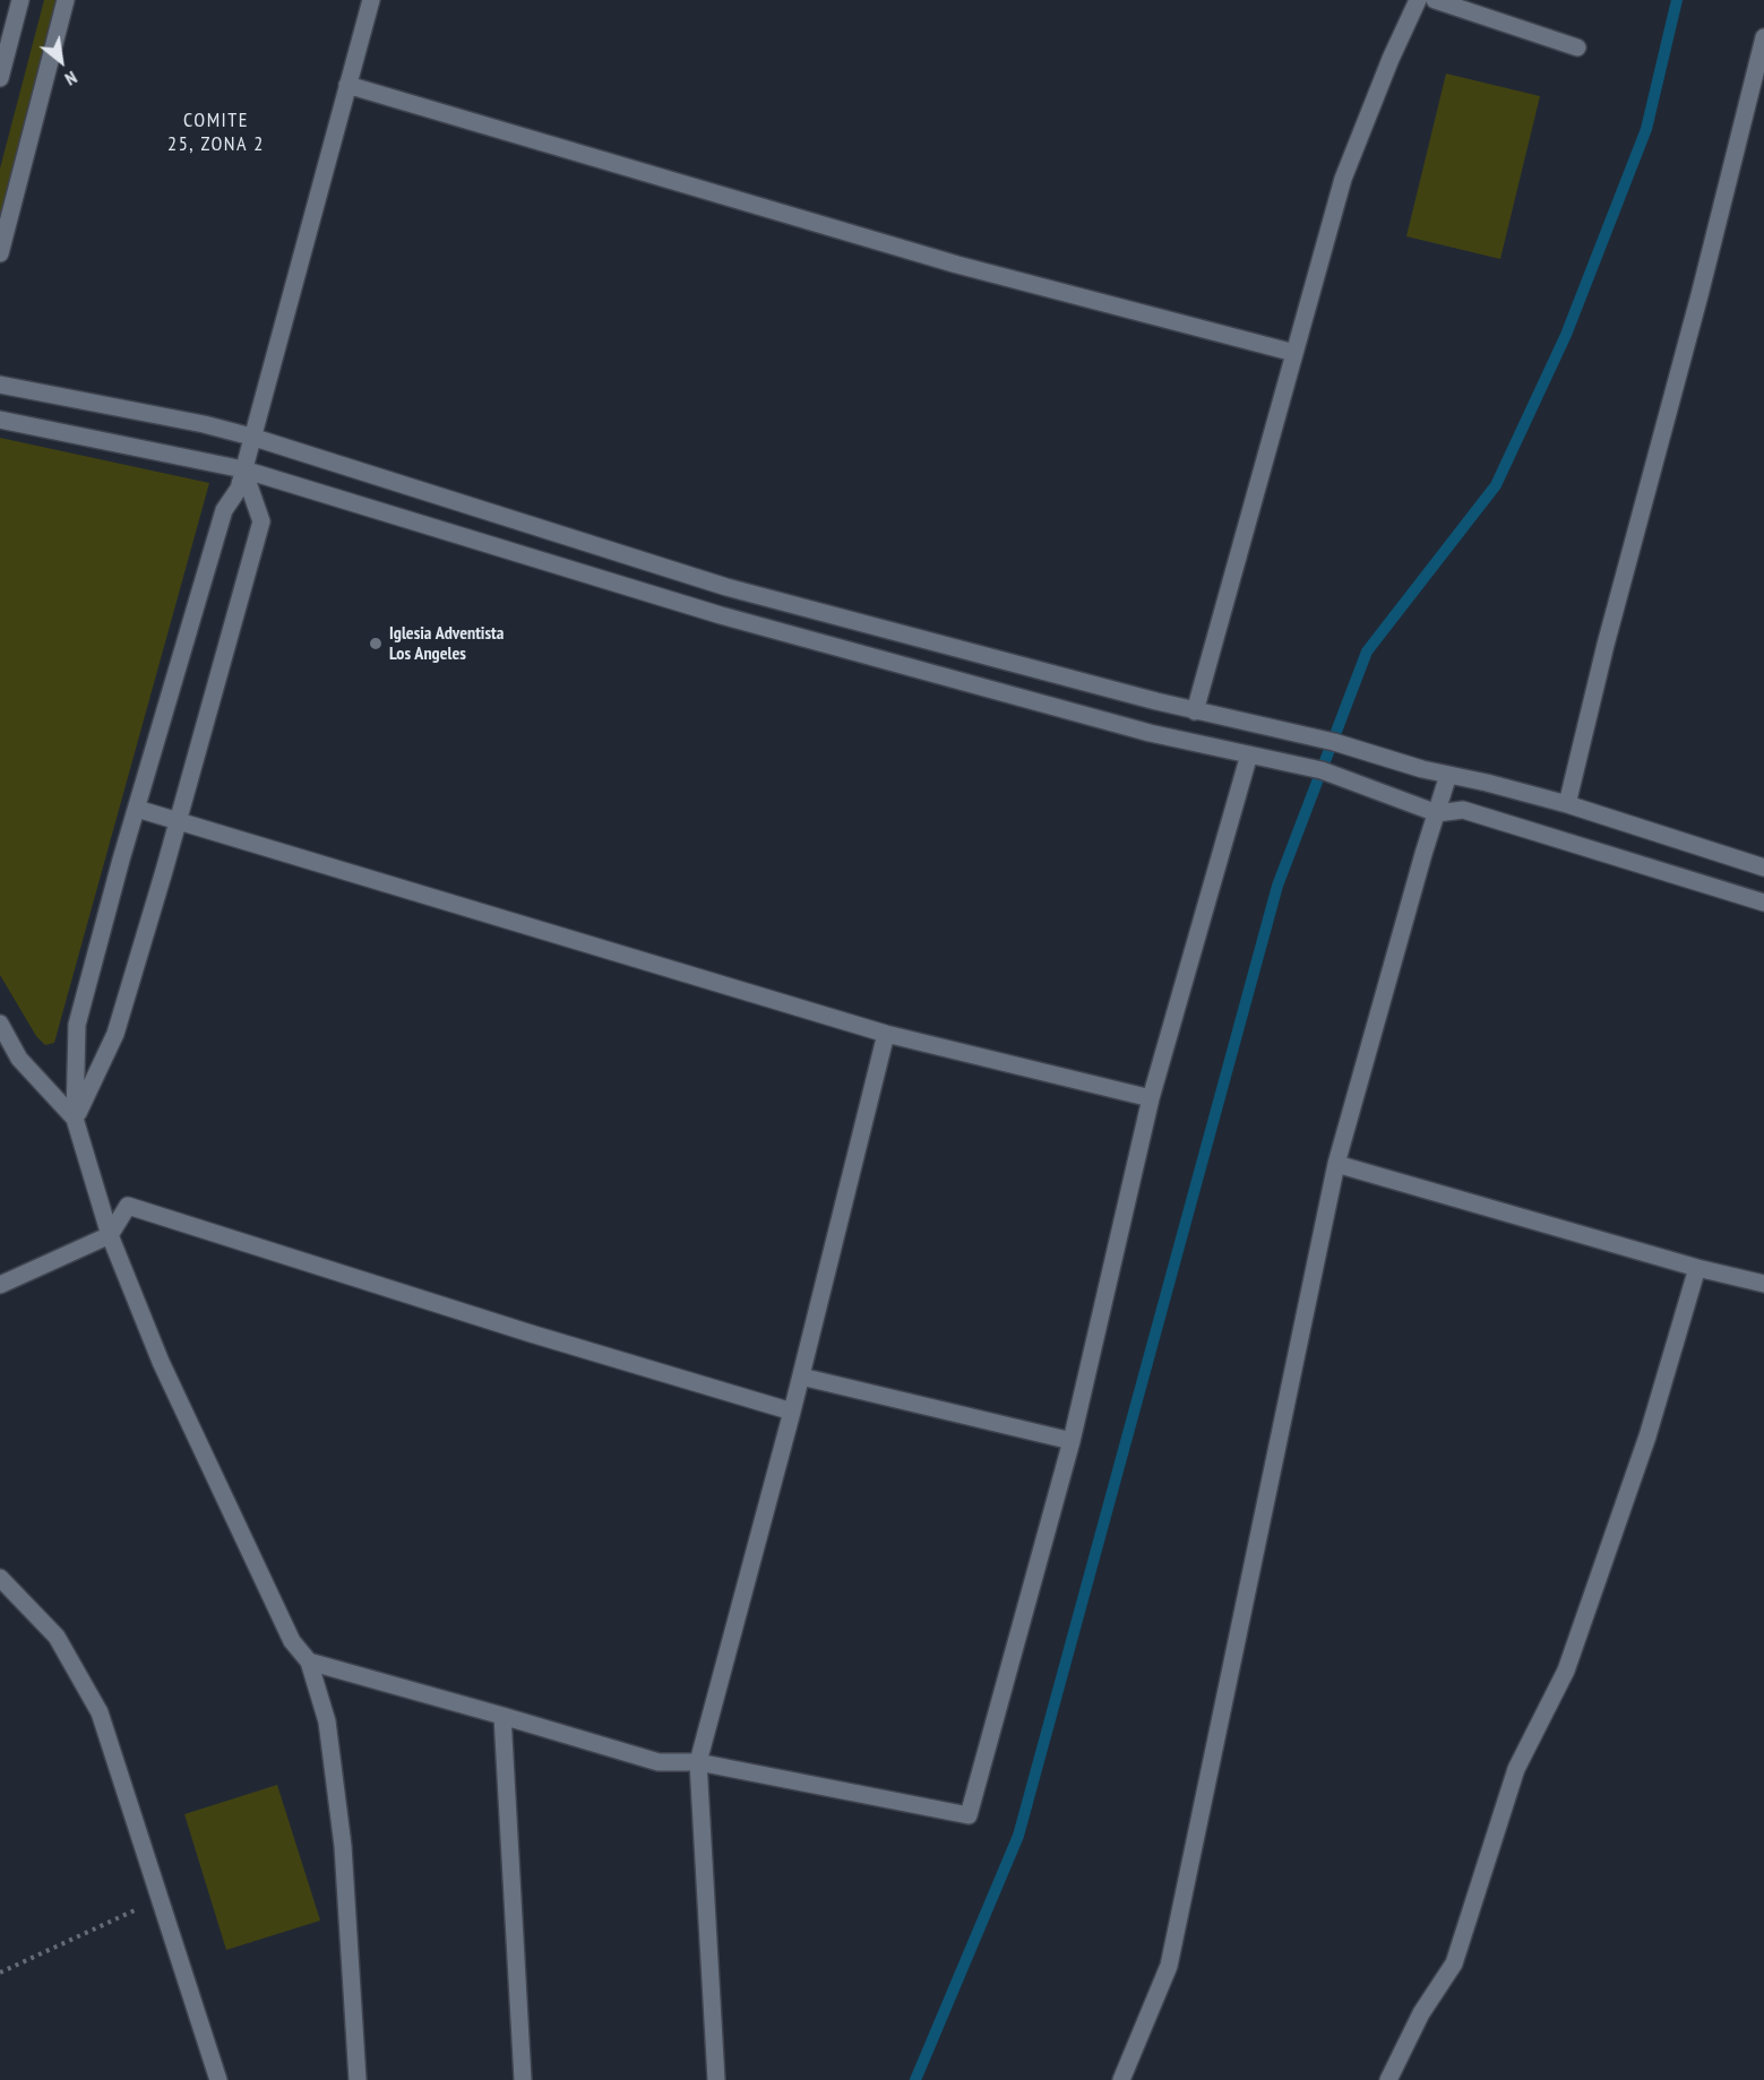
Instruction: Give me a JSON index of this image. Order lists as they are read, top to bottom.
{
  "districts": ["COMITE 25, ZONA 2"],
  "places": ["Iglesia Adventista Los Angeles"],
  "north": "bottom right"
}
